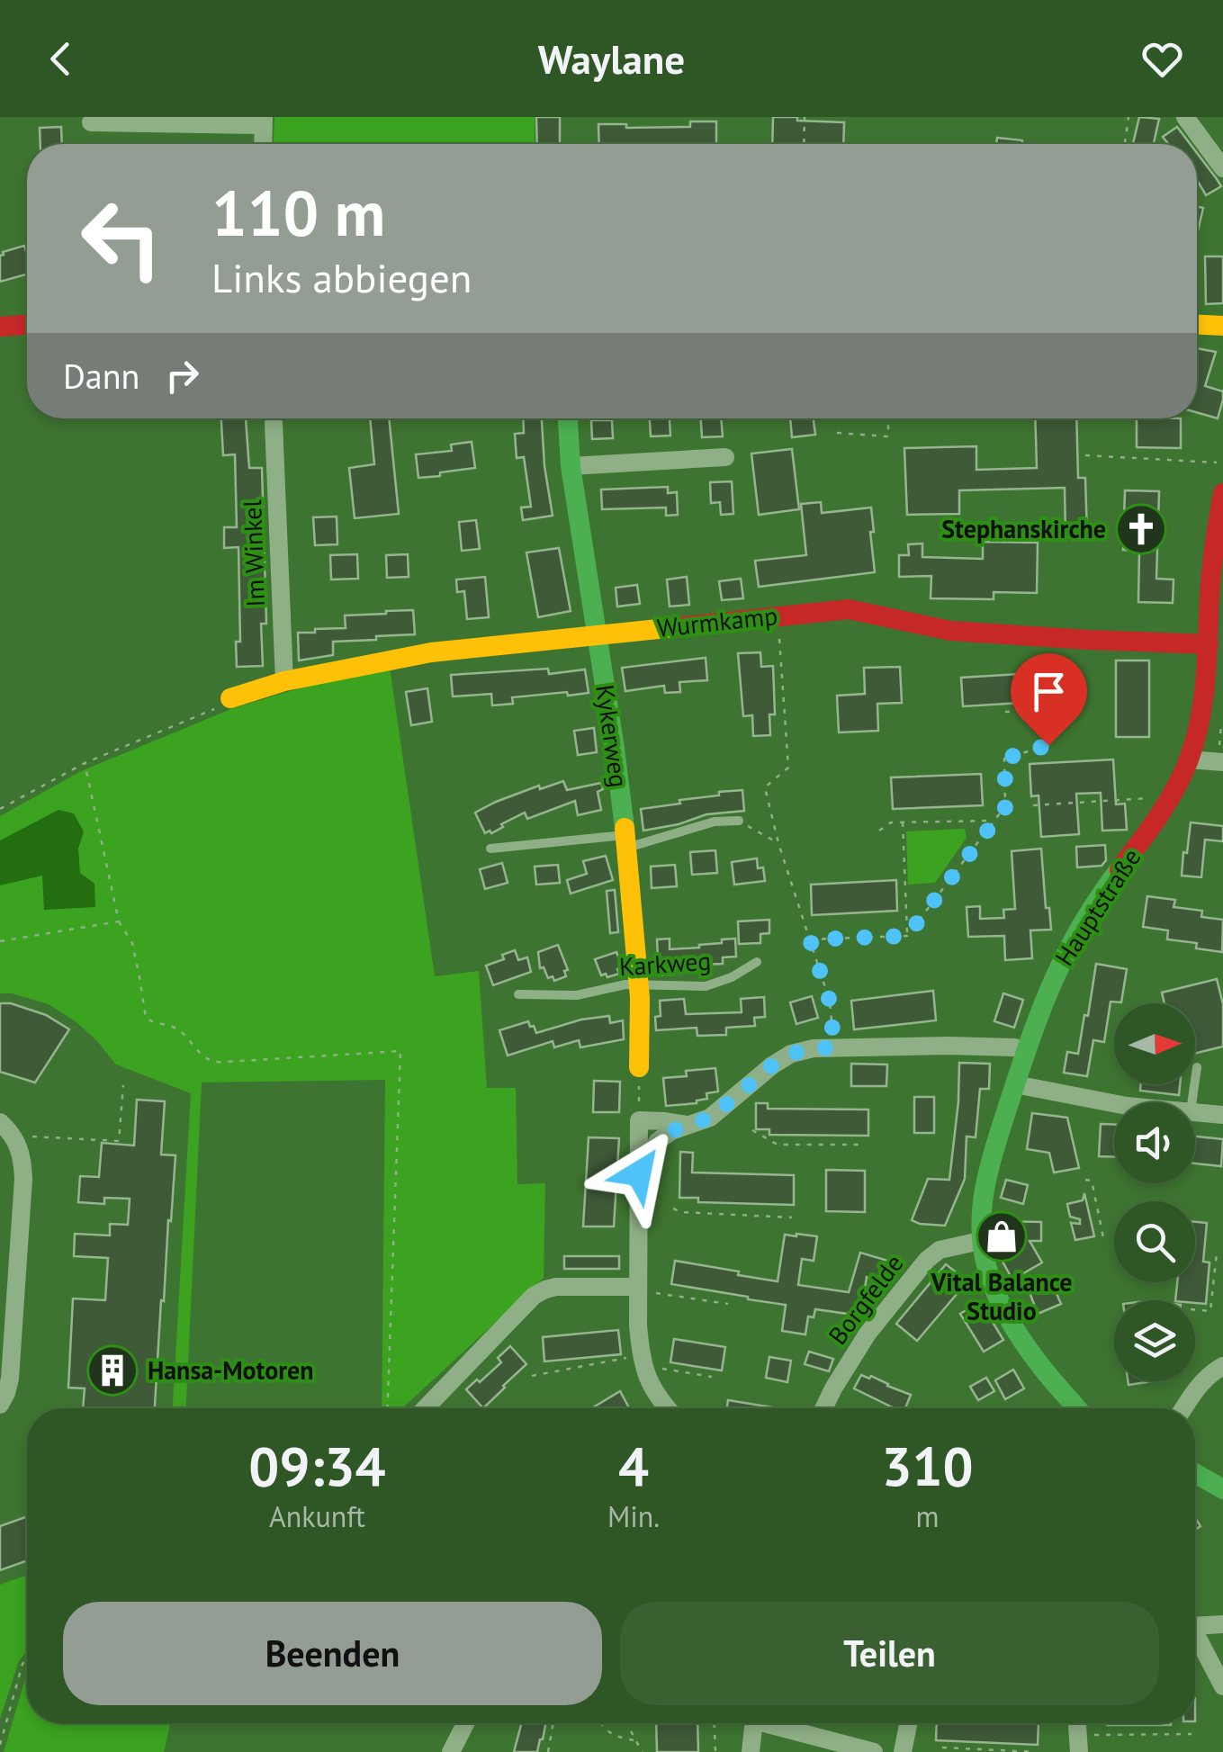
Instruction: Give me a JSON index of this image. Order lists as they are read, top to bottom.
{
  "streets": {
    "street": [
      "Im Winkel",
      "Wurmkamp",
      "Kykerweg",
      "Hauptstraße",
      "Borgfelde"
    ],
    "lane": ["Karkweg"]
  },
  "crossings": [
    ["Im Winkel", "Wurmkamp"],
    ["Wurmkamp", "Kykerweg"],
    ["Wurmkamp", "Hauptstraße"],
    ["Kykerweg", "Karkweg"],
    ["Hauptstraße", "Borgfelde"]
  ],
  "places": {
    "church": ["Stephanskirche"],
    "shop": ["Vital Balance Studio"],
    "building": ["Hansa-Motoren"]
  },
  "north": "right",
  "page": {
    "header": "Waylane",
    "turn": ["110 m", "Links abbiegen"],
    "then": "Dann",
    "eta": [
      "09:34",
      "Ankunft",
      "4",
      "Min.",
      "310",
      "m"
    ],
    "buttons": ["Beenden", "Teilen"]
  }
}
